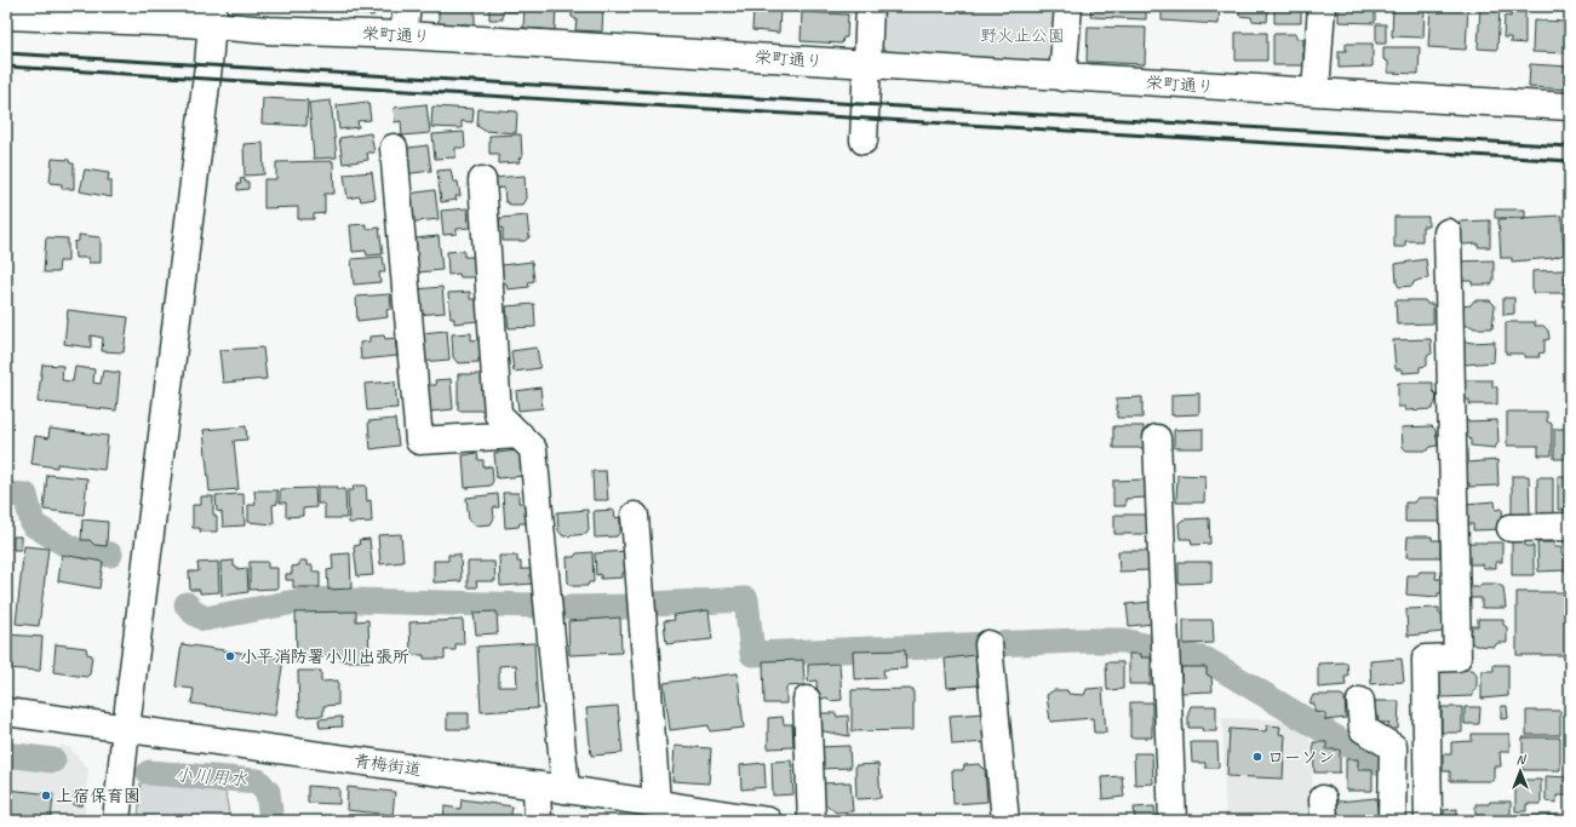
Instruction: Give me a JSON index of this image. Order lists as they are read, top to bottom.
{
  "streets": {
    "street": ["栄町通り", "青梅街道"]
  },
  "water": ["小川用水"],
  "parks": ["野火止公園"],
  "places": ["小平消防署小川出張所", "ローソン", "上宿保育園"],
  "north": "top"
}
